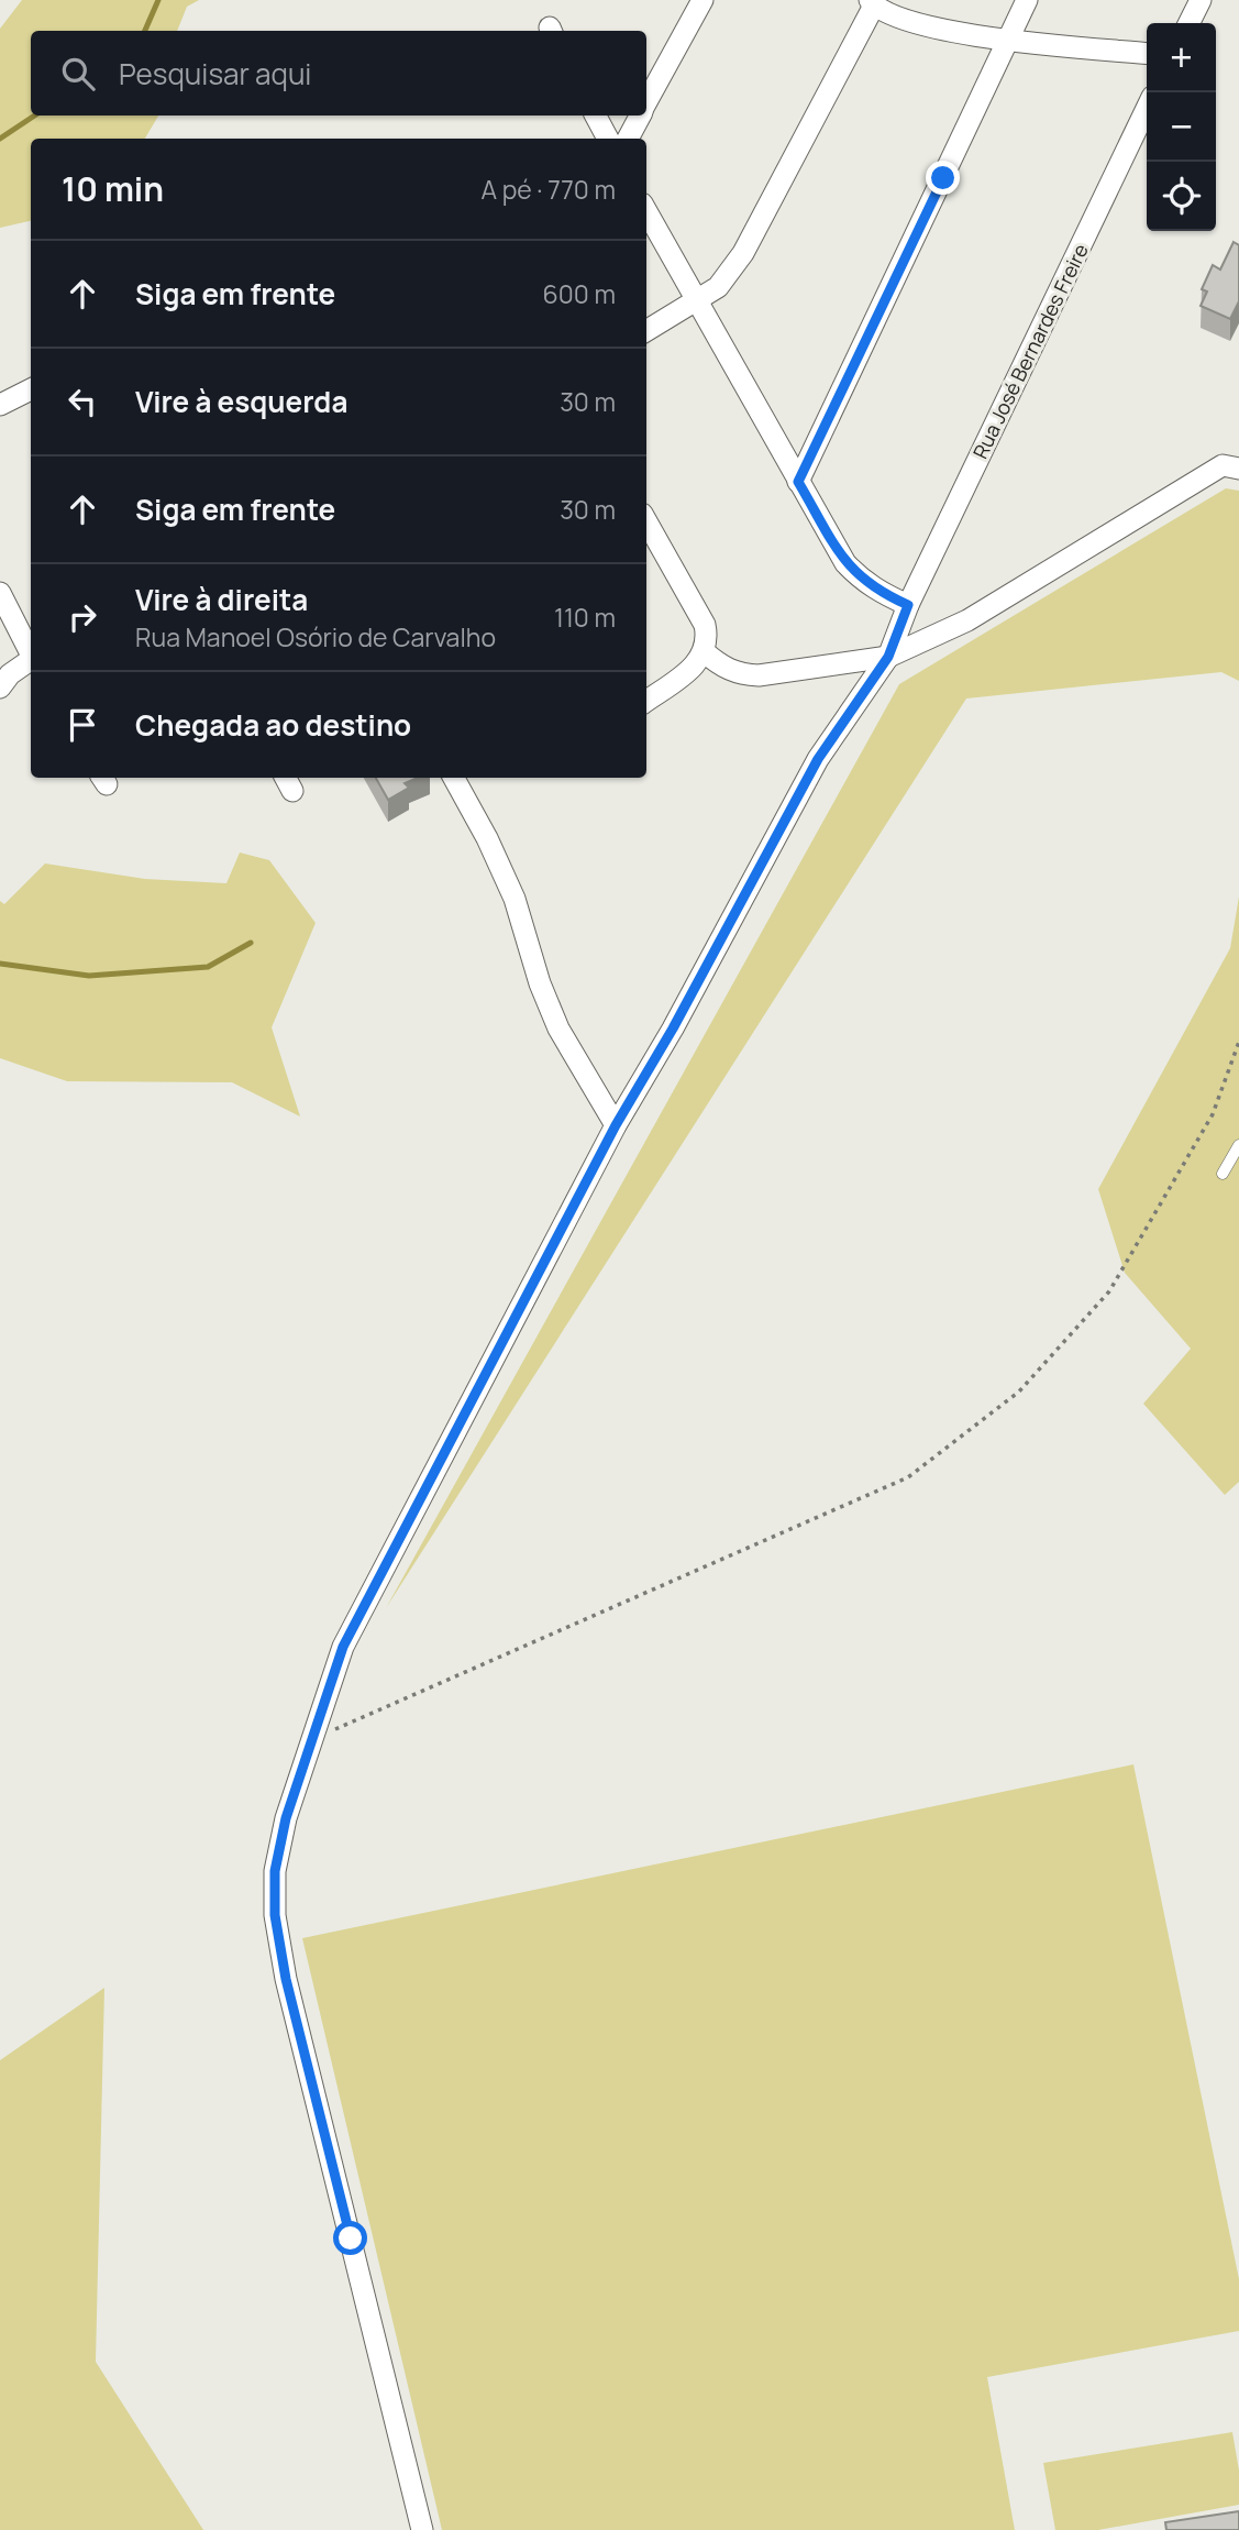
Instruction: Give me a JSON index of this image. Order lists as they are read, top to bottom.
{
  "streets": {
    "street": ["Rua José Bernardes Freire"]
  },
  "page": {
    "map_buttons": ["+", "−"],
    "search": "Pesquisar aqui",
    "heading": ["10 min", "A pé · 770 m"],
    "list": [
      ["Siga em frente", "600 m"],
      ["Vire à esquerda", "30 m"],
      ["Siga em frente", "30 m"],
      ["Vire à direita", "Rua Manoel Osório de Carvalho", "110 m"],
      "Chegada ao destino"
    ]
  }
}
